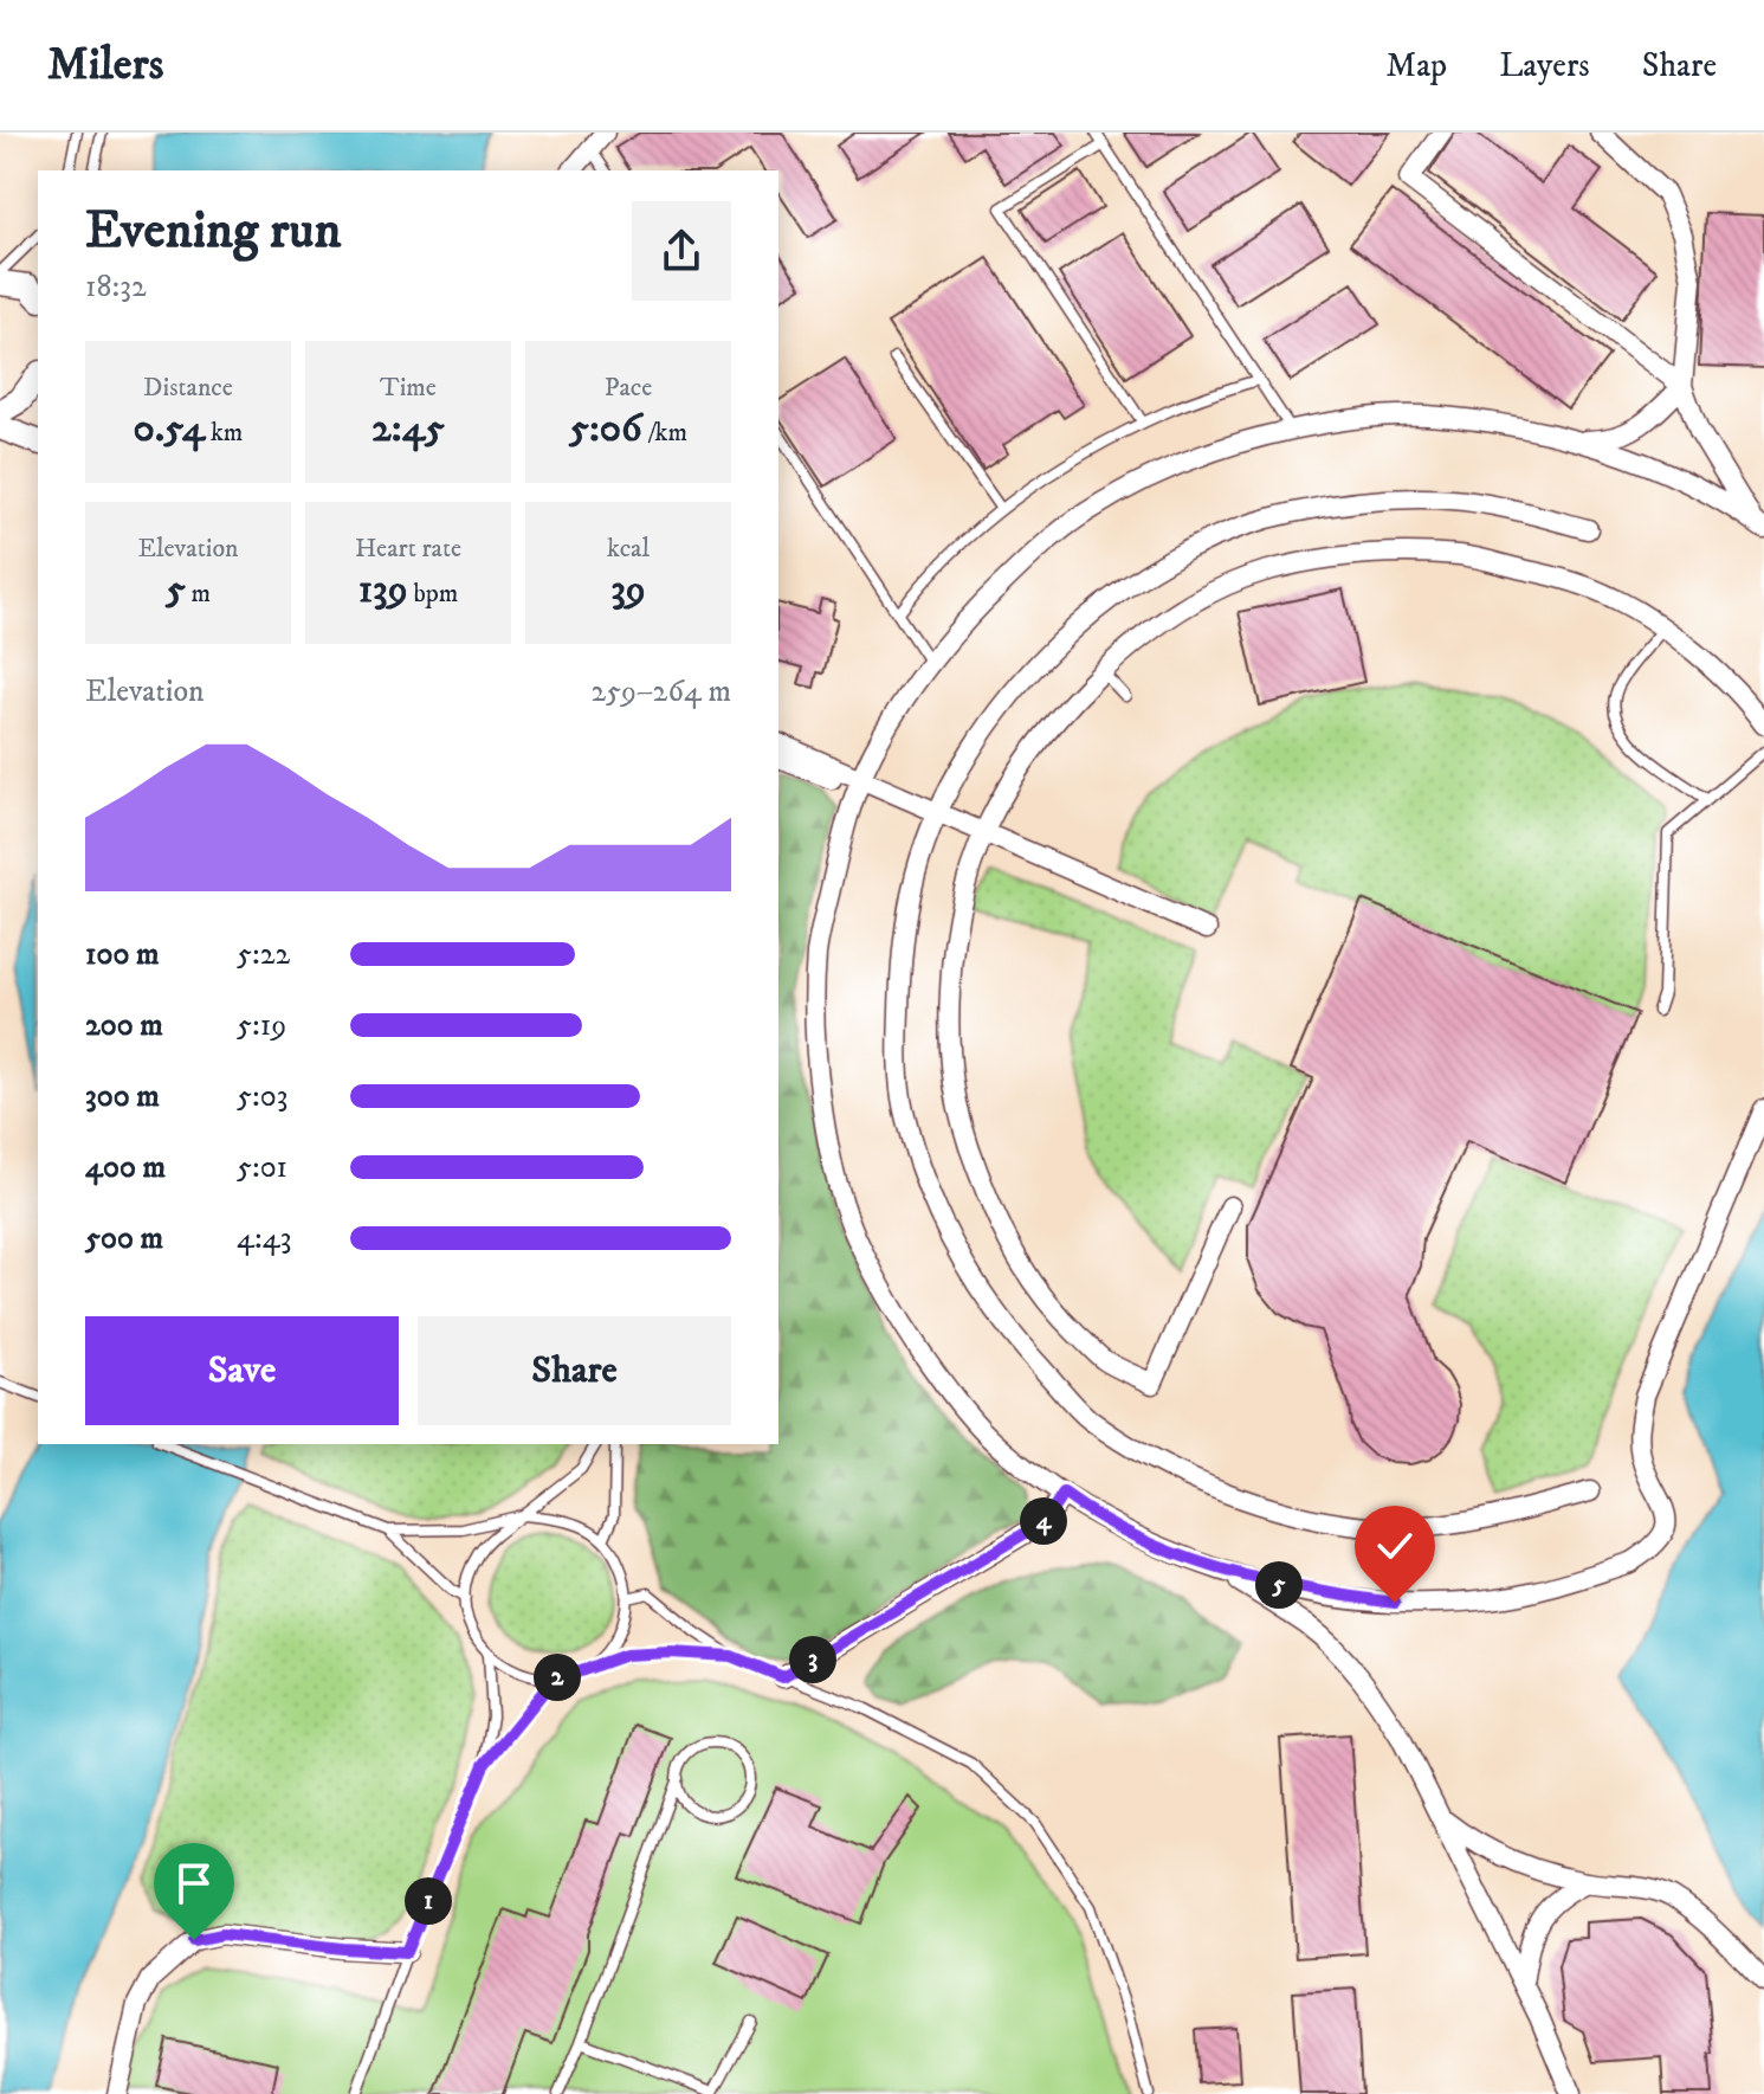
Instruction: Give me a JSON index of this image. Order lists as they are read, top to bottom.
{
  "page": {
    "header": "Milers",
    "nav": ["Map", "Layers", "Share"],
    "heading": ["Evening run", "18:32"],
    "stats": [
      ["Distance", "0.54 km"],
      ["Time", "2:45"],
      ["Pace", "5:06 /km"],
      ["Elevation", "5 m"],
      ["Heart rate", "139 bpm"],
      ["kcal", "39"]
    ],
    "chart": ["Elevation", "259–264 m"],
    "list": [
      {
        "name": "100 m",
        "note": "5:22"
      },
      {
        "name": "200 m",
        "note": "5:19"
      },
      {
        "name": "300 m",
        "note": "5:03"
      },
      {
        "name": "400 m",
        "note": "5:01"
      },
      {
        "name": "500 m",
        "note": "4:43"
      }
    ],
    "buttons": ["Save", "Share"],
    "pins": [
      "4",
      "5",
      "3",
      "2",
      "1"
    ]
  }
}
